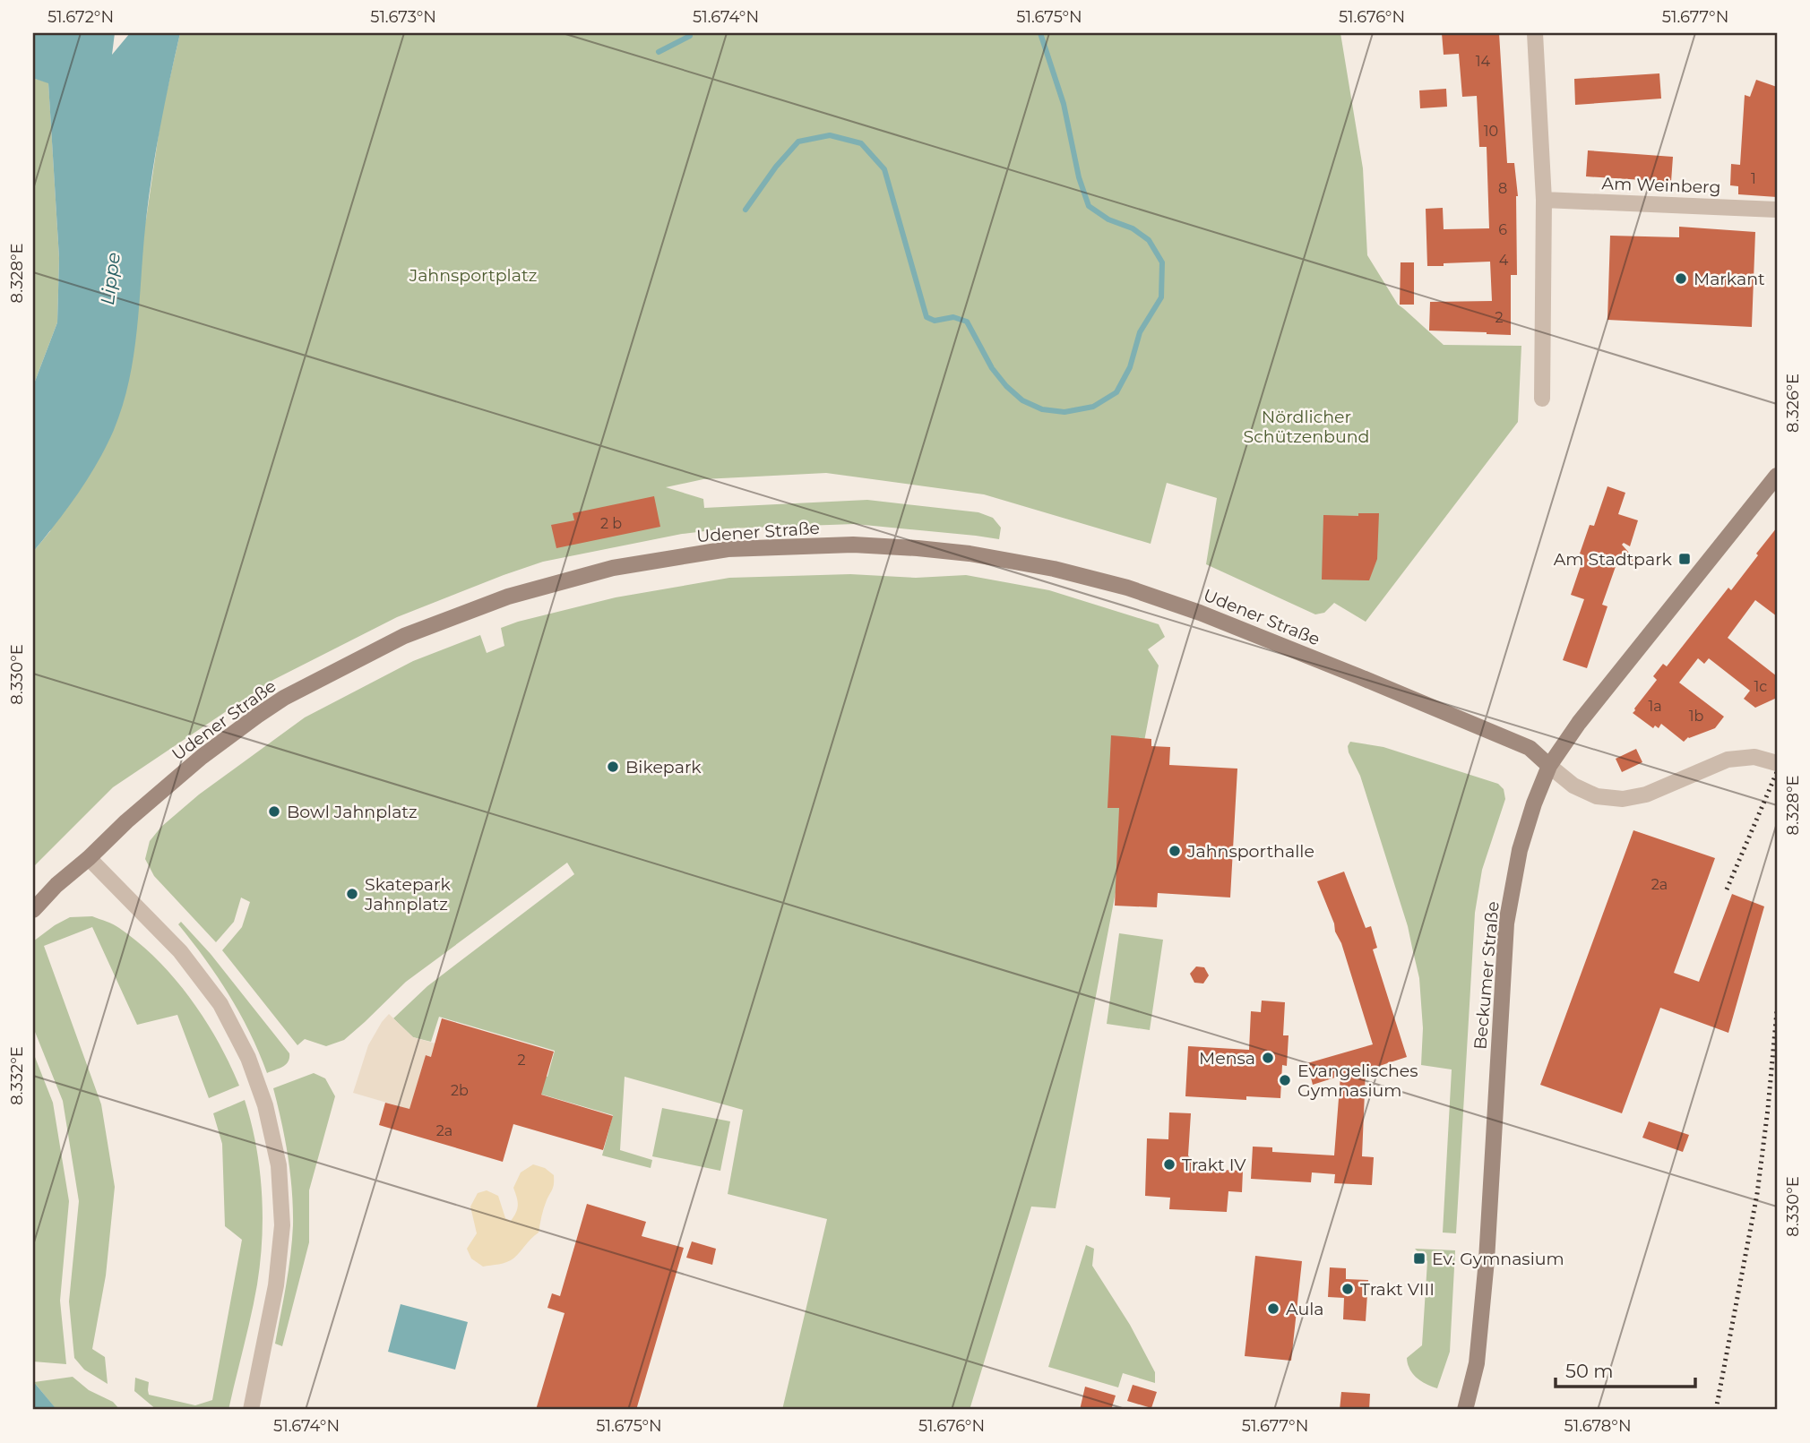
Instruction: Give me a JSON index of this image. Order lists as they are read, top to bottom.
{
  "streets": {
    "main road": ["Udener Straße", "Beckumer Straße"],
    "street": ["Am Weinberg"]
  },
  "crossings": [
    ["Udener Straße", "Beckumer Straße"]
  ],
  "water": ["Lippe"],
  "parks": ["Jahnsportplatz", "Nördlicher Schützenbund"],
  "places": {
    "other": [
      "Markant",
      "Bikepark",
      "Bowl Jahnplatz",
      "Jahnsporthalle",
      "Skatepark Jahnplatz",
      "Mensa",
      "Evangelisches Gymnasium",
      "Trakt IV",
      "Trakt VIII",
      "Aula"
    ],
    "transit": ["Am Stadtpark", "Ev. Gymnasium"]
  },
  "house_numbers": [
    "14",
    "10",
    "1",
    "8",
    "6",
    "4",
    "2",
    "2 b",
    "1c",
    "1a",
    "1b",
    "2a",
    "2",
    "2b",
    "2a"
  ],
  "scale_bar": "50 m",
  "coordinates": [
    "51.672°N",
    "51.673°N",
    "51.674°N",
    "51.675°N",
    "51.676°N",
    "51.677°N",
    "8.328°E",
    "8.326°E",
    "8.330°E",
    "8.332°E",
    "51.678°N"
  ]
}
